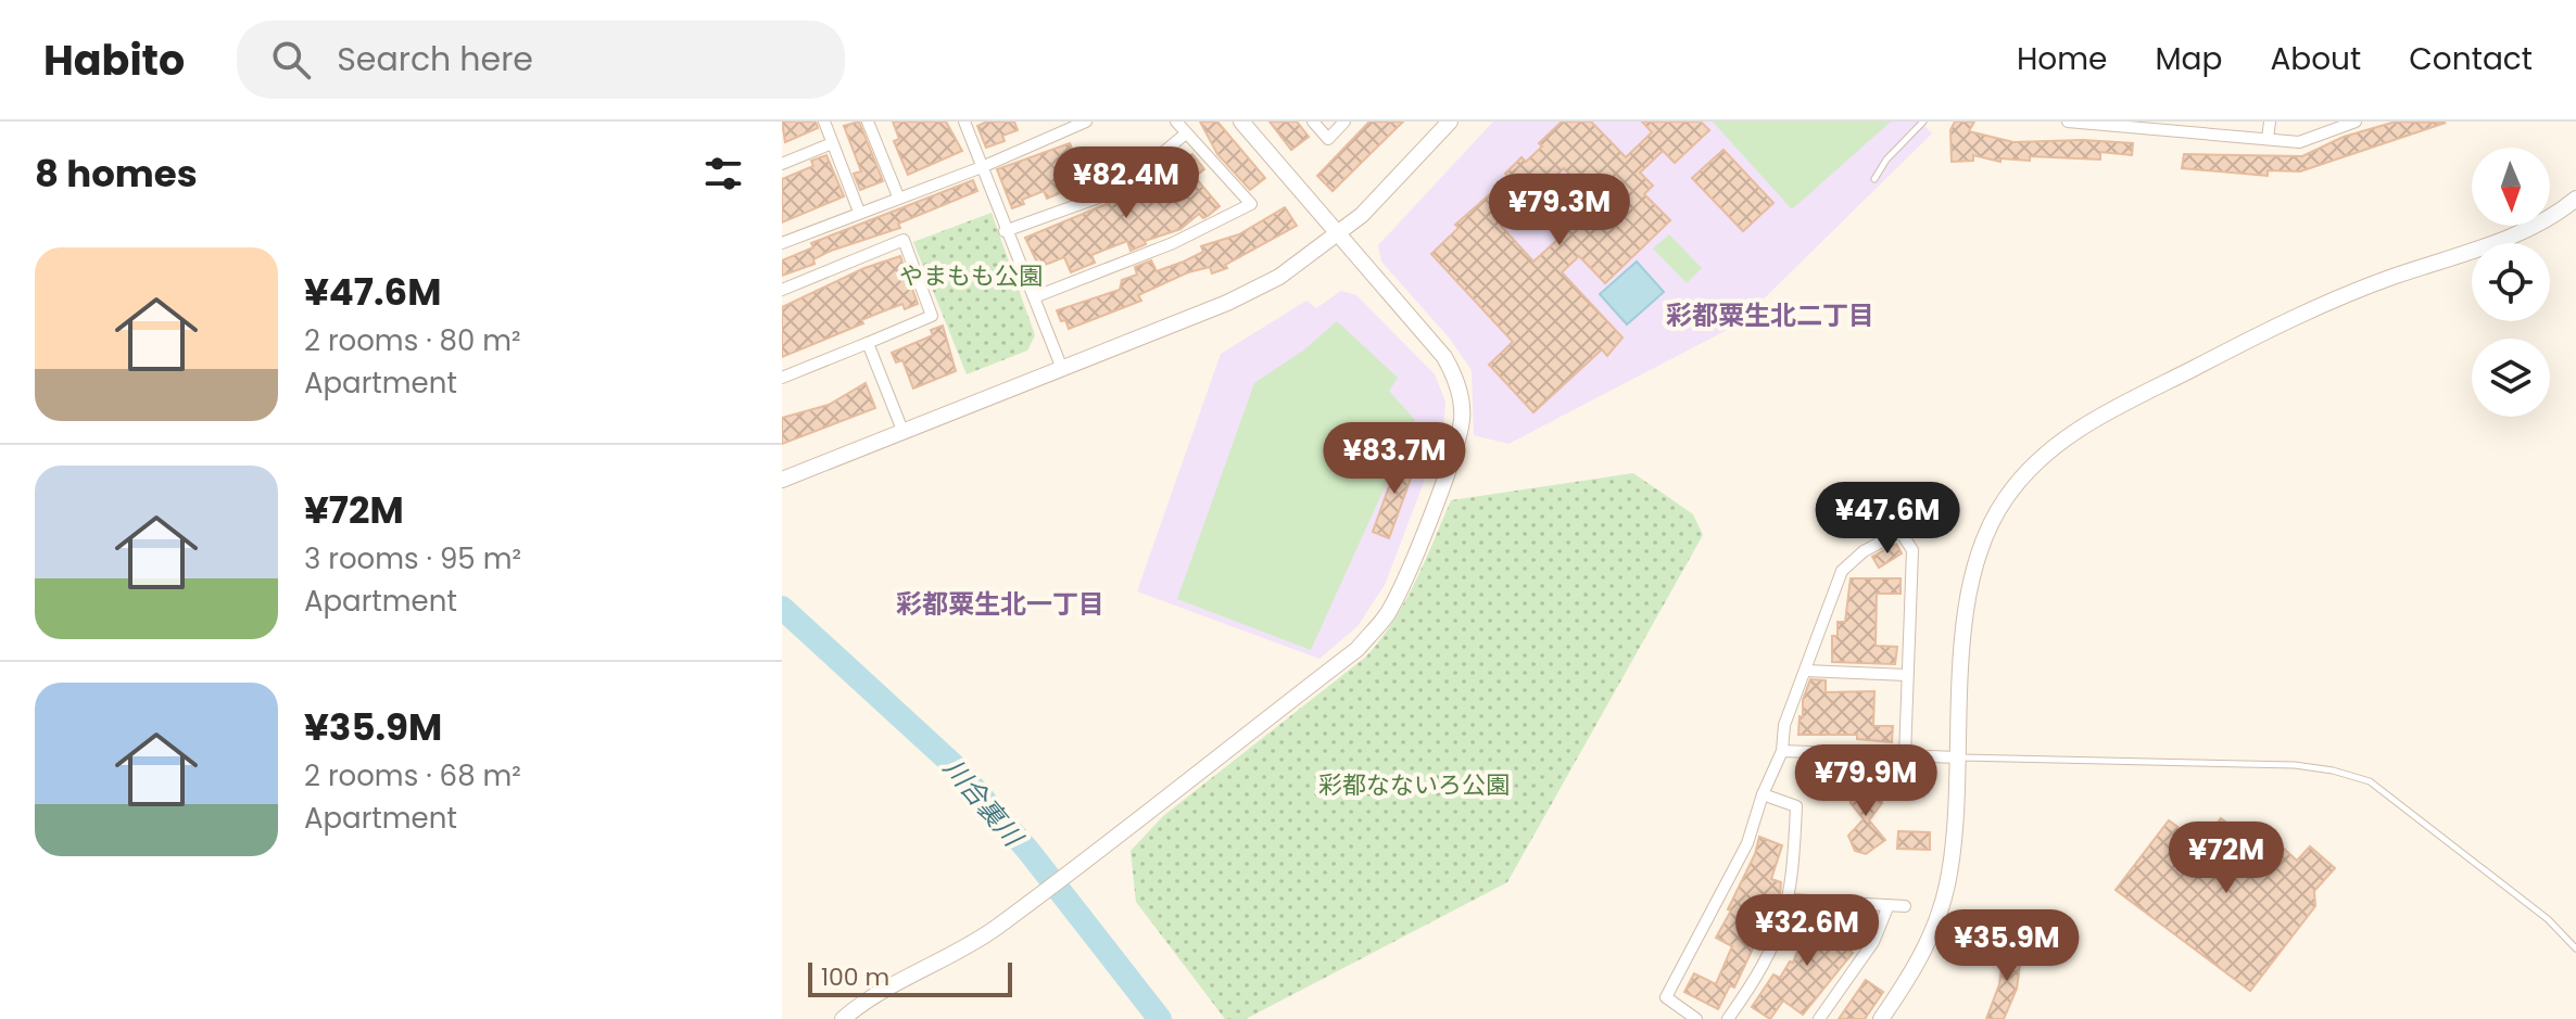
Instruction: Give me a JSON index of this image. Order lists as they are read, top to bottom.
{
  "districts": ["彩都粟生北二丁目", "彩都粟生北一丁目"],
  "water": ["川合裏川"],
  "parks": ["やまもも公園", "彩都なないろ公園"],
  "scale_bar": "100 m",
  "north": "bottom",
  "page": {
    "header": "Habito",
    "search": "Search here",
    "nav": [
      "Home",
      "Map",
      "About",
      "Contact"
    ],
    "heading": "8 homes",
    "price": [
      "¥82.4M",
      "¥79.3M",
      "¥83.7M",
      "¥47.6M",
      "¥79.9M",
      "¥72M",
      "¥32.6M",
      "¥35.9M"
    ],
    "list": [
      {
        "name": "¥47.6M",
        "note": "2 rooms · 80 m² · Apartment"
      },
      {
        "name": "¥72M",
        "note": "3 rooms · 95 m² · Apartment"
      },
      {
        "name": "¥35.9M",
        "note": "2 rooms · 68 m² · Apartment"
      }
    ],
    "scale": "100 m"
  }
}
